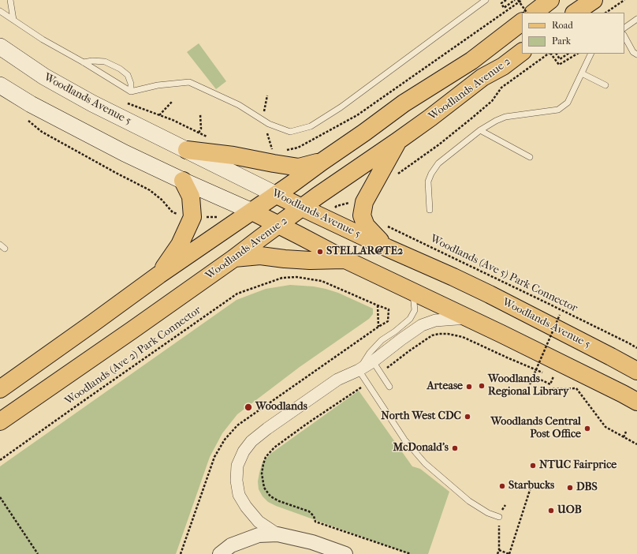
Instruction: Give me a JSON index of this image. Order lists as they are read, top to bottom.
{
  "streets": {
    "main road": ["Woodlands Avenue 2", "Woodlands Avenue 5"],
    "path": ["Woodlands (Ave 5) Park Connector", "Woodlands (Ave 2) Park Connector"]
  },
  "crossings": [
    ["Woodlands Avenue 2", "Woodlands Avenue 5"]
  ],
  "places": [
    "STELLAR@TE2",
    "Woodlands Regional Library",
    "Artease",
    "Woodlands",
    "North West CDC",
    "Woodlands Central Post Office",
    "McDonald's",
    "NTUC Fairprice",
    "Starbucks",
    "DBS",
    "UOB"
  ],
  "legend": ["Road", "Park"]
}
